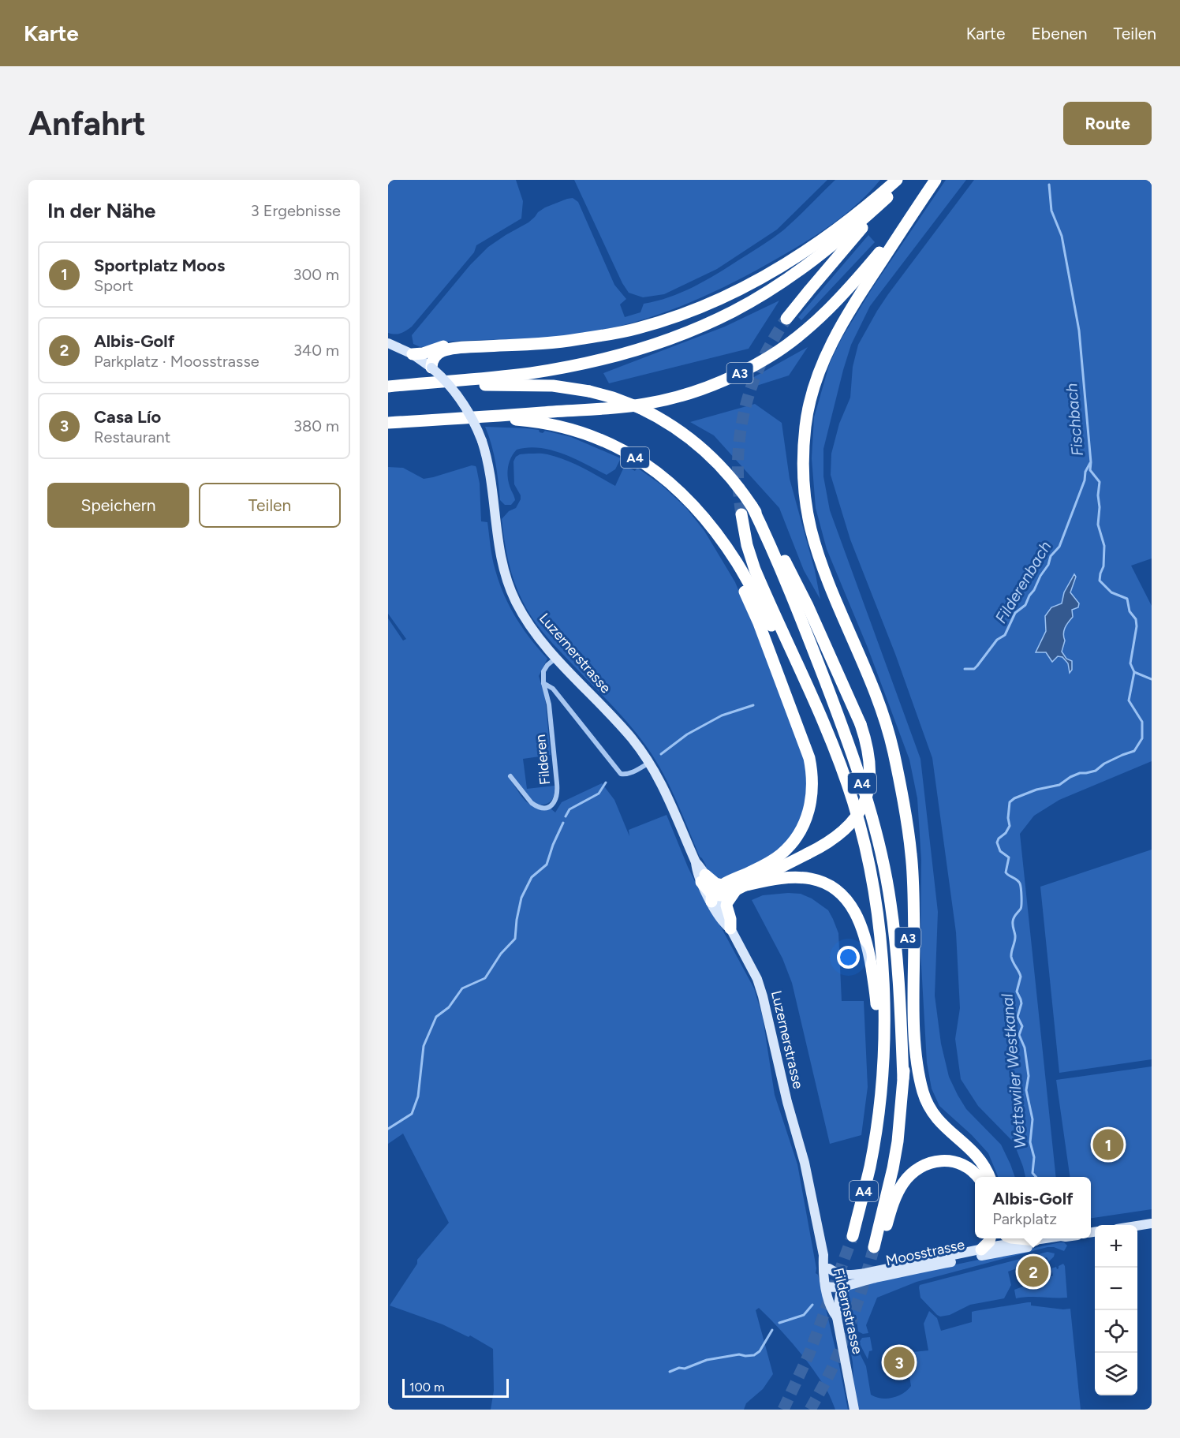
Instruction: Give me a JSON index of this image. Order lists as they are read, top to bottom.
{
  "streets": {
    "highway": ["A3", "A4"],
    "main road": ["Luzernerstrasse", "Moosstrasse", "Fildernstrasse"],
    "street": ["Filderen"]
  },
  "crossings": [
    ["A3", "A4"],
    ["Luzernerstrasse", "Fildernstrasse"],
    ["Moosstrasse", "Fildernstrasse"]
  ],
  "water": ["Fischbach", "Filderenbach", "Wettswiler Westkanal"],
  "scale_bar": "100 m",
  "page": {
    "header": "Karte",
    "nav": ["Karte", "Ebenen", "Teilen"],
    "buttons": [
      "Route",
      ["Speichern", "Teilen"]
    ],
    "title": "Anfahrt",
    "heading": ["In der Nähe", "3 Ergebnisse"],
    "list": [
      {
        "mark": "1",
        "name": "Sportplatz Moos",
        "note": "Sport",
        "value": "300 m"
      },
      {
        "mark": "2",
        "name": "Albis-Golf",
        "note": "Parkplatz · Moosstrasse",
        "value": "340 m"
      },
      {
        "mark": "3",
        "name": "Casa Lío",
        "note": "Restaurant",
        "value": "380 m"
      }
    ],
    "pins": ["1", "2", "3"],
    "popup": ["Albis-Golf", "Parkplatz"],
    "map_buttons": ["+", "−"],
    "scale": "100 m"
  }
}
